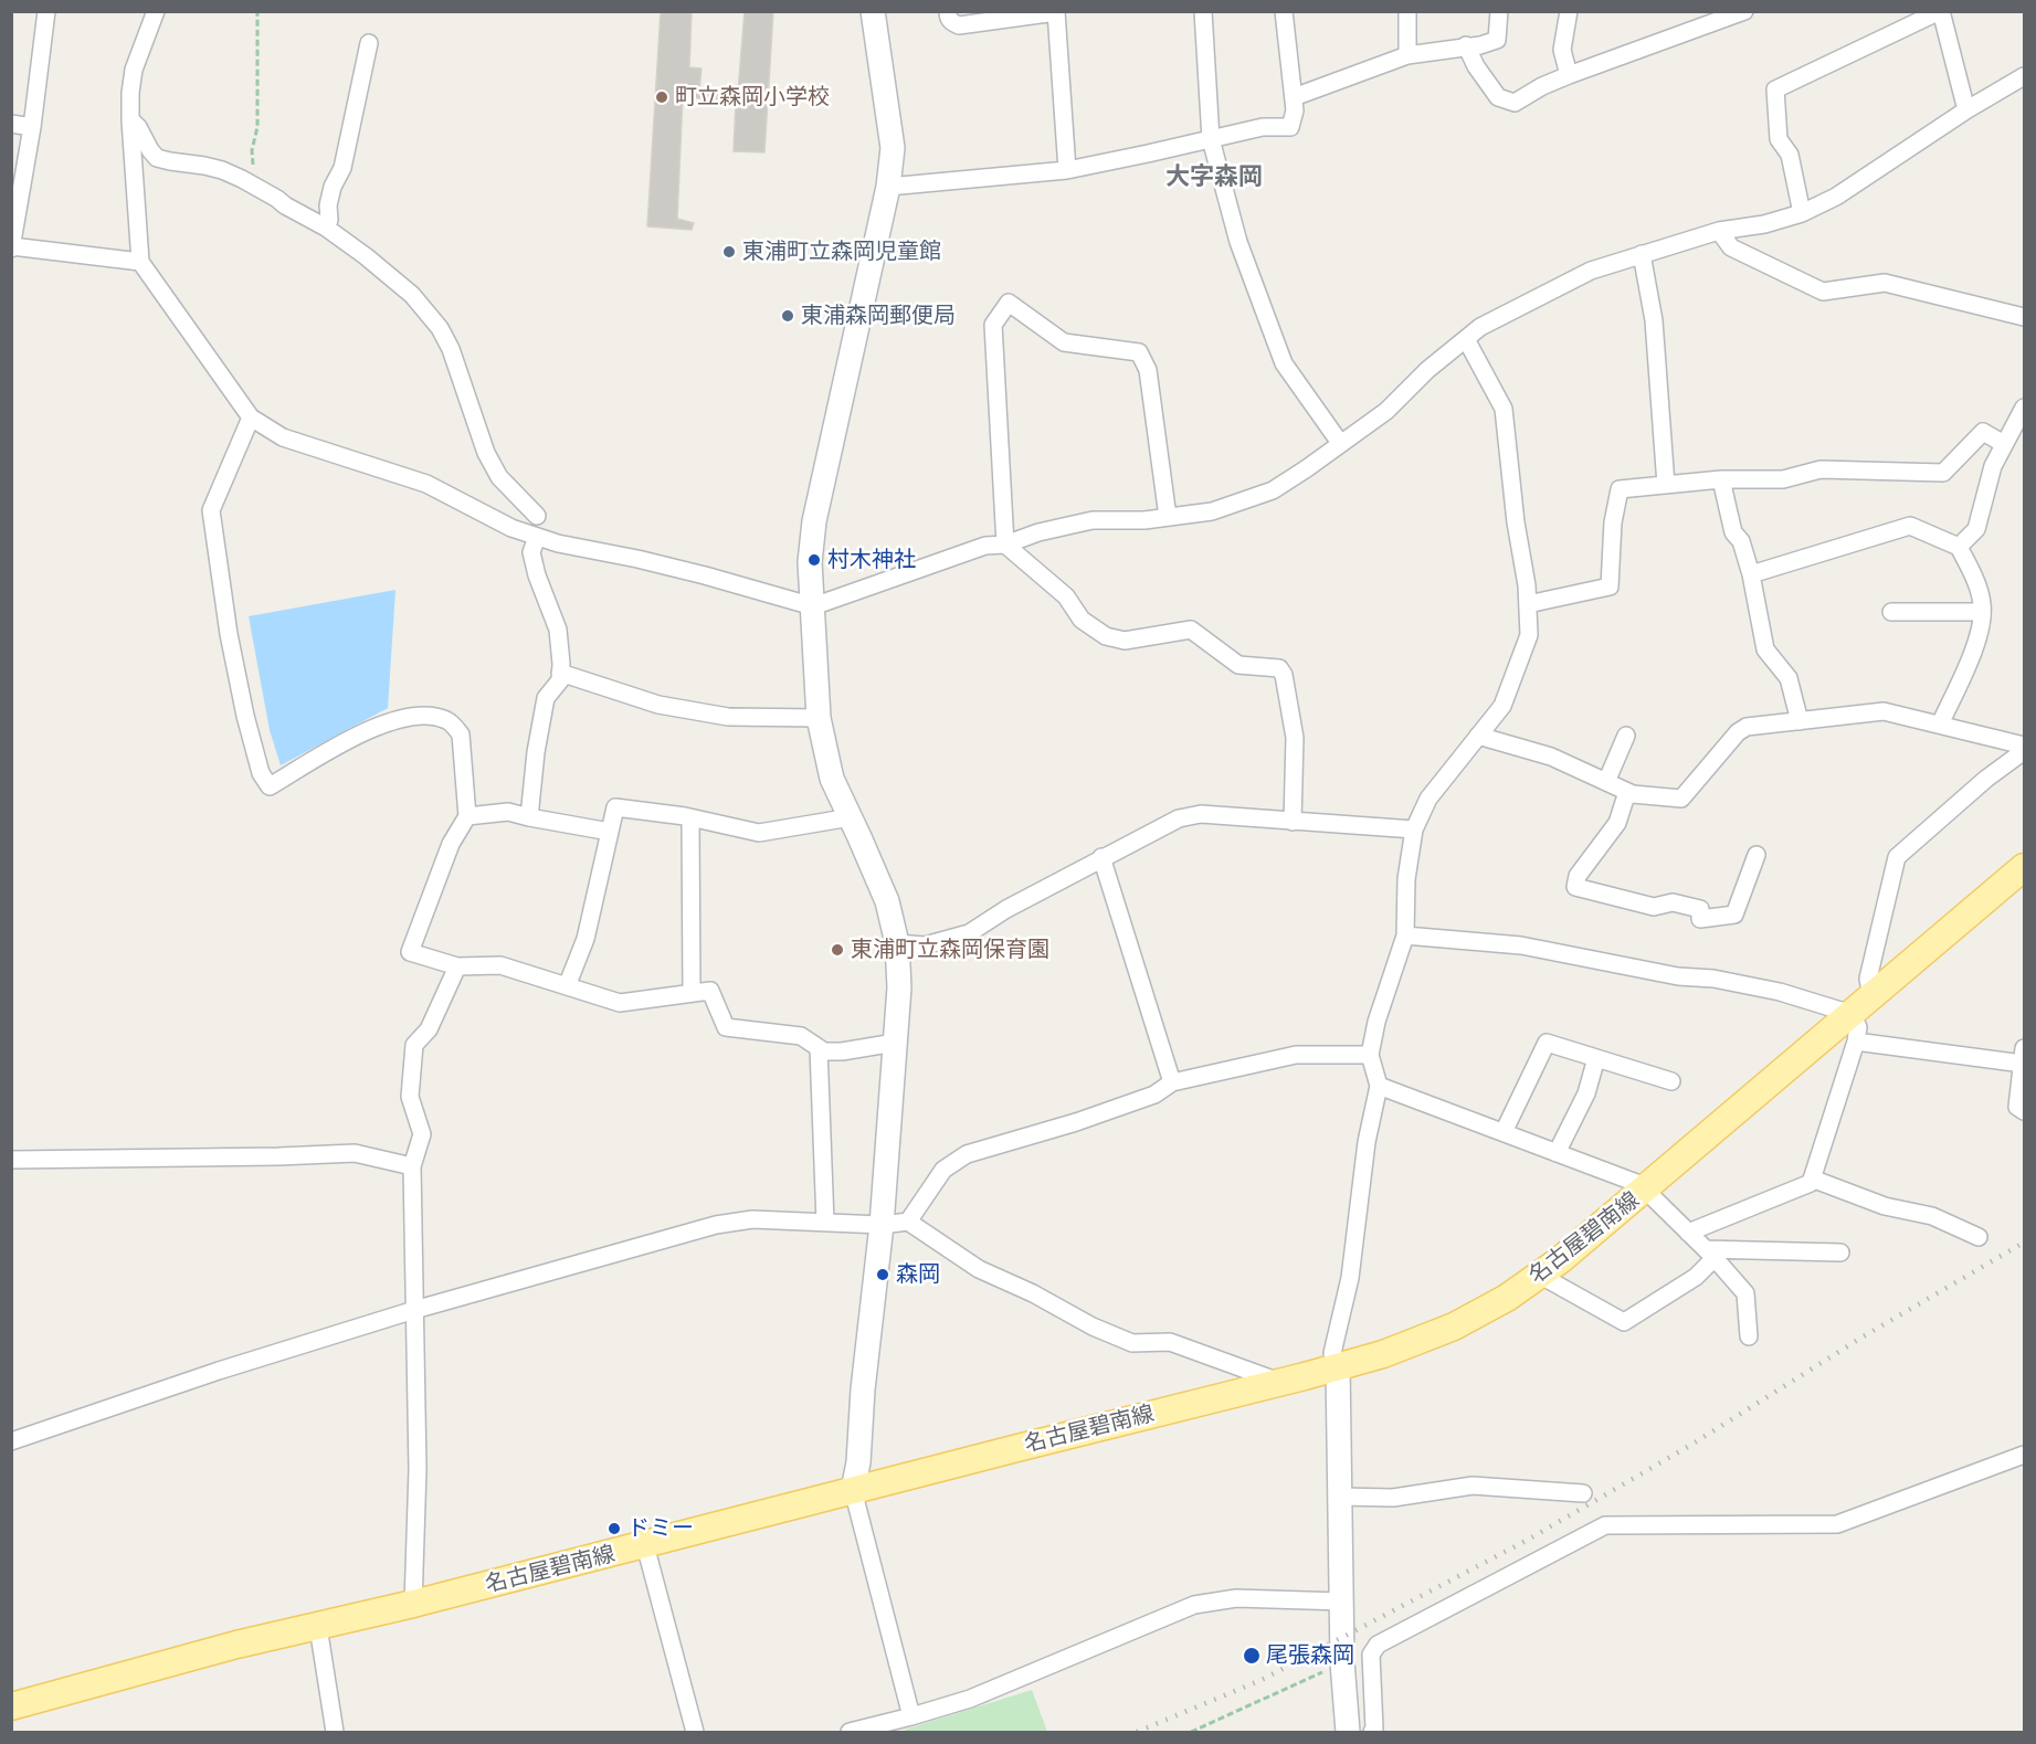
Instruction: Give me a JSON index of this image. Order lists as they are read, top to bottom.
{
  "streets": {
    "main road": ["名古屋碧南線"]
  },
  "districts": ["大字森岡"],
  "places": [
    "町立森岡小学校",
    "東浦町立森岡児童館",
    "東浦森岡郵便局",
    "村木神社",
    "東浦町立森岡保育園",
    "森岡",
    "ドミー",
    "尾張森岡"
  ]
}
